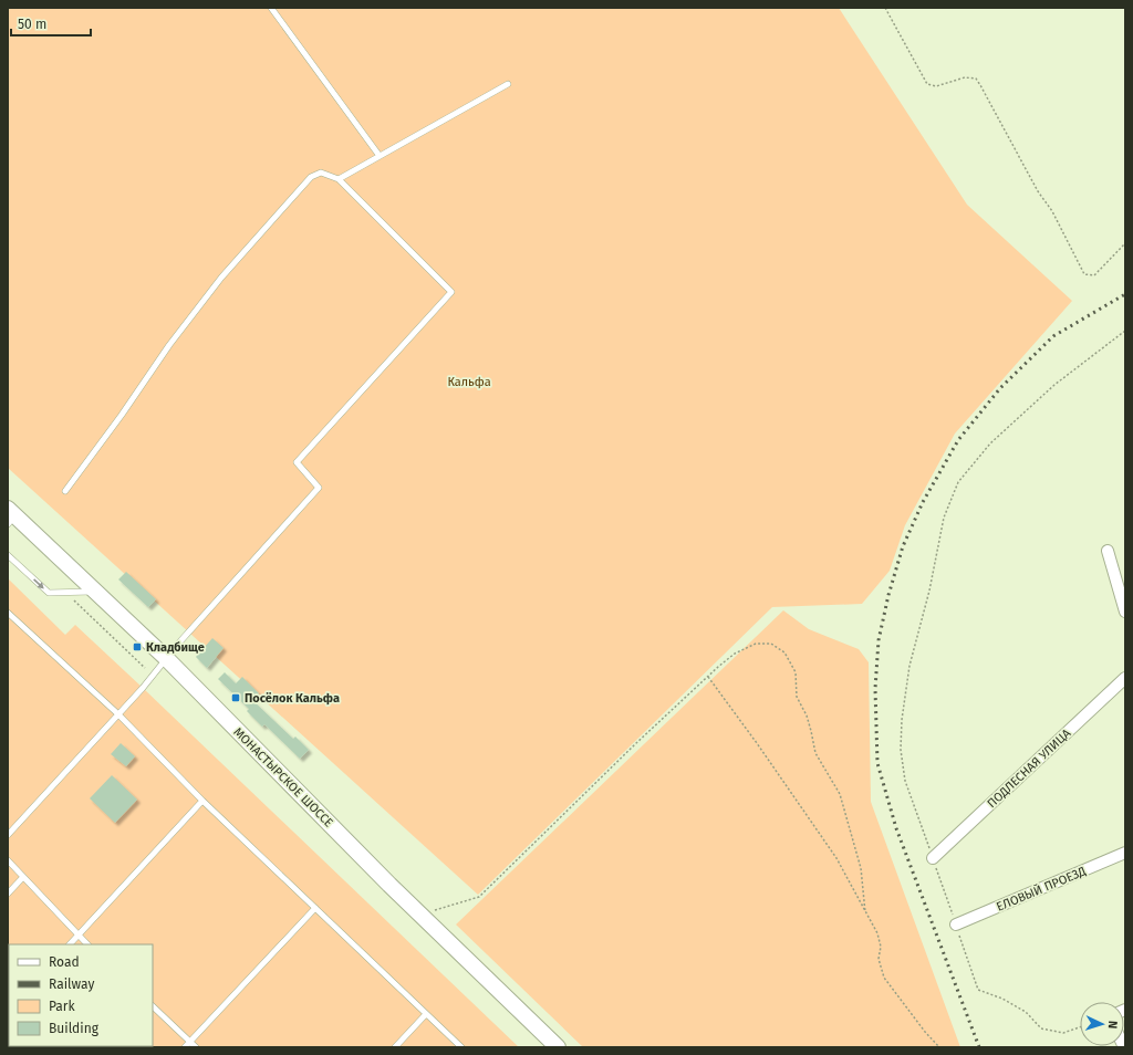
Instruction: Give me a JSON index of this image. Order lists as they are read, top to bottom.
{
  "streets": {
    "main road": ["МОНАСТЫРСКОЕ ШОССЕ"],
    "street": ["ПОДЛЕСНАЯ УЛИЦА", "ЕЛОВЫЙ ПРОЕЗД"]
  },
  "parks": ["Кальфа"],
  "places": {
    "transit": ["Кладбище", "Посёлок Кальфа"]
  },
  "legend": [
    "Road",
    "Railway",
    "Park",
    "Building"
  ],
  "scale_bar": "50 m",
  "north": "right"
}
